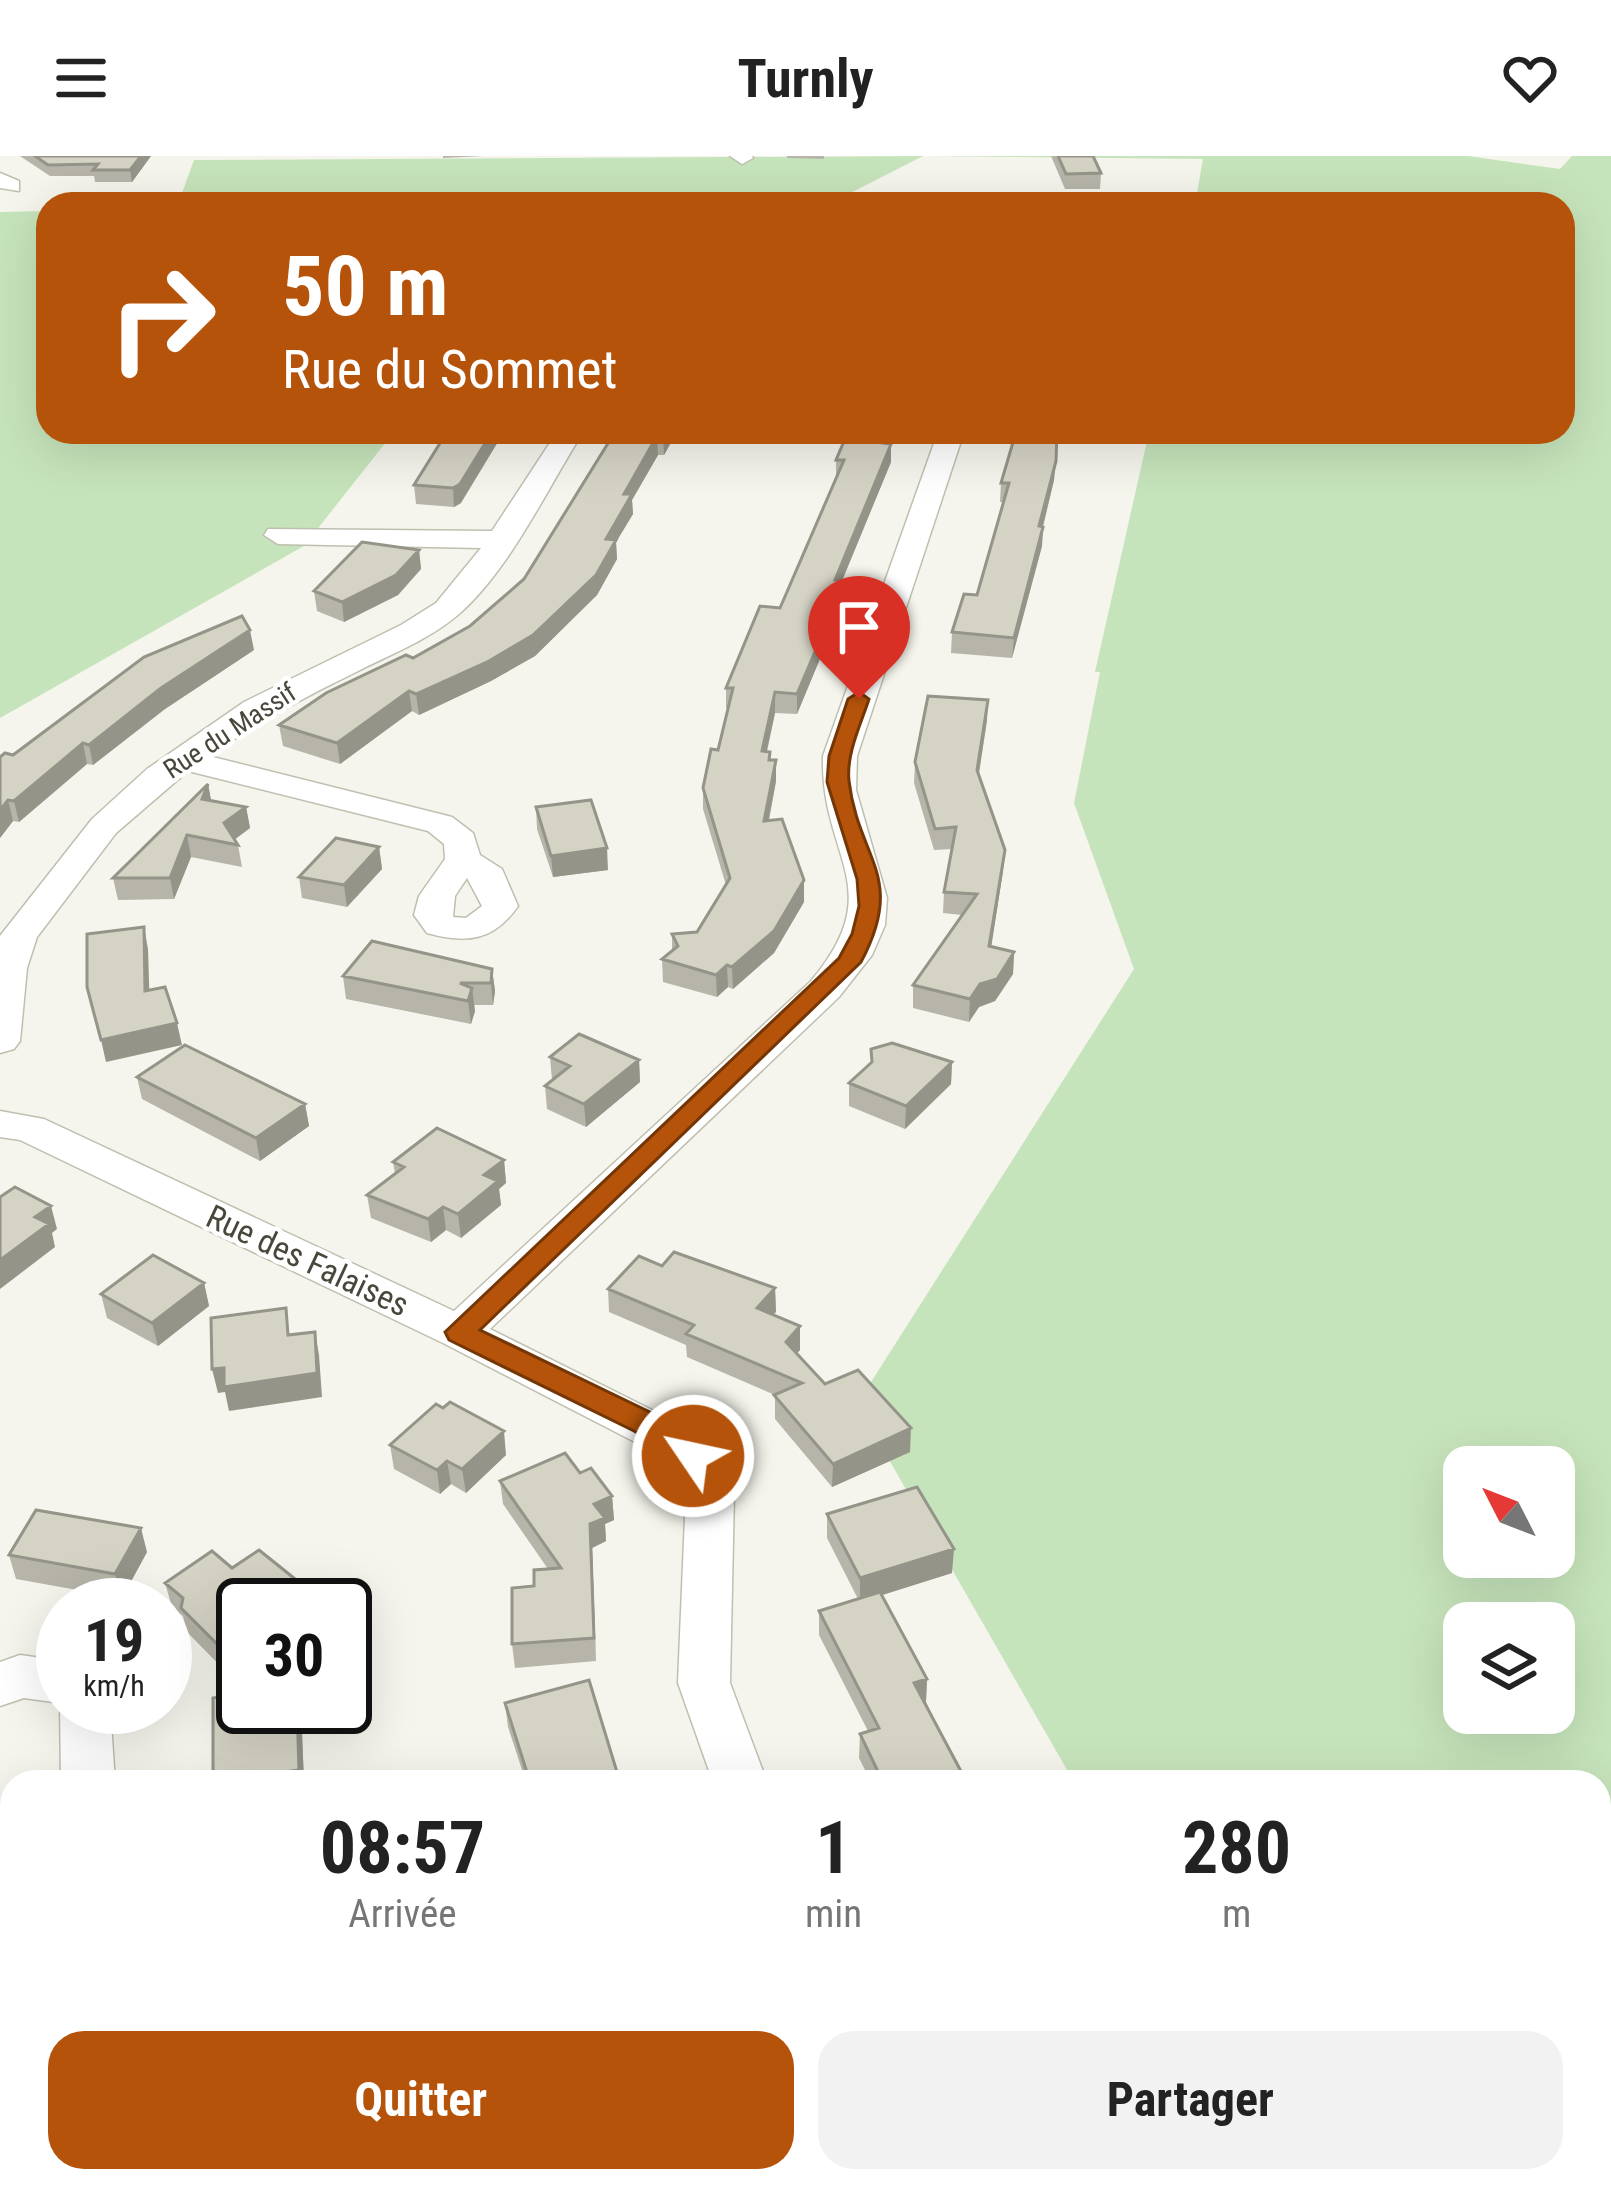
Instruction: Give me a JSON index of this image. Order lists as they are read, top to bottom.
{
  "streets": {
    "street": ["Rue du Massif", "Rue des Falaises"]
  },
  "north": "top left",
  "page": {
    "header": "Turnly",
    "turn": ["50 m", "Rue du Sommet"],
    "speed": "19 km/h",
    "limit": "30",
    "eta": [
      "08:57",
      "Arrivée",
      "1",
      "min",
      "280",
      "m"
    ],
    "buttons": ["Quitter", "Partager"]
  }
}
